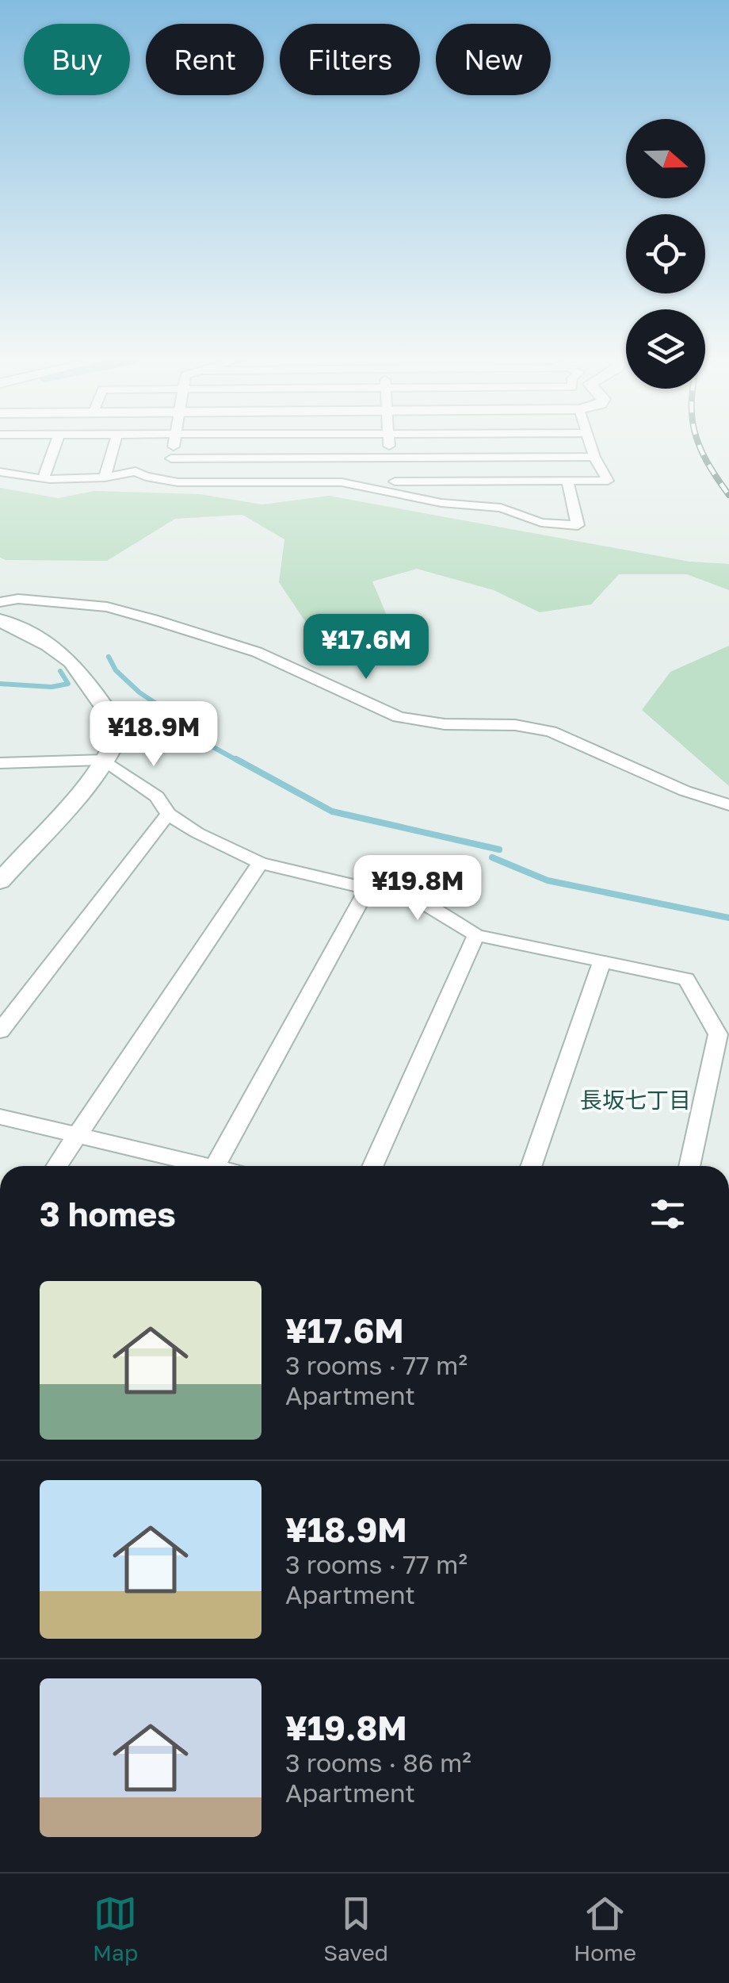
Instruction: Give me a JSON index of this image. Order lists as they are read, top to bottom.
{
  "districts": ["長坂七丁目"],
  "north": "right",
  "page": {
    "chip": [
      "Buy",
      "Rent",
      "Filters",
      "New"
    ],
    "price": ["¥17.6M", "¥18.9M", "¥19.8M"],
    "heading": "3 homes",
    "list": [
      {
        "name": "¥17.6M",
        "note": "3 rooms · 77 m² · Apartment"
      },
      {
        "name": "¥18.9M",
        "note": "3 rooms · 77 m² · Apartment"
      },
      {
        "name": "¥19.8M",
        "note": "3 rooms · 86 m² · Apartment"
      }
    ],
    "tabs": ["Map", "Saved", "Home"]
  }
}
